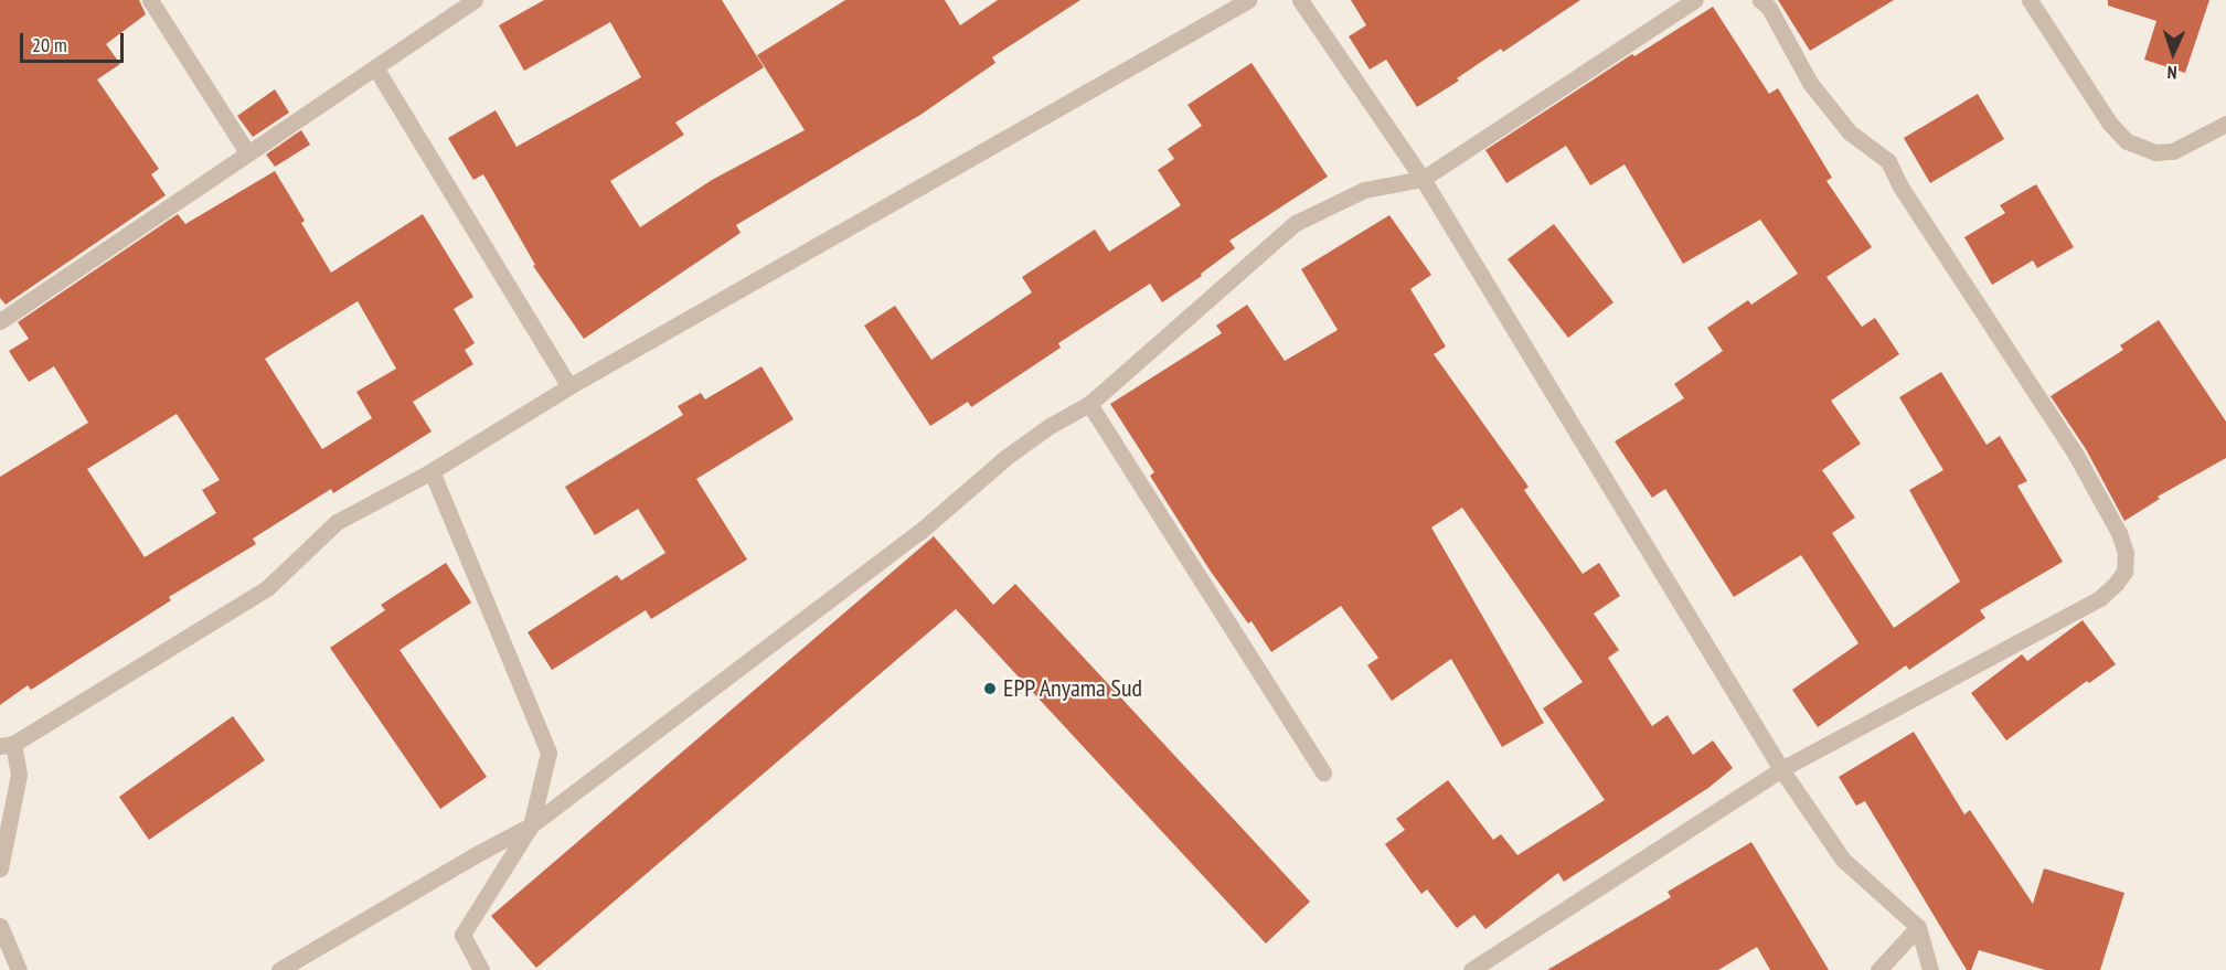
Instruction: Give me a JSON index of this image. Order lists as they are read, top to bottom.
{
  "places": ["EPP Anyama Sud"],
  "scale_bar": "20 m",
  "north": "bottom"
}
